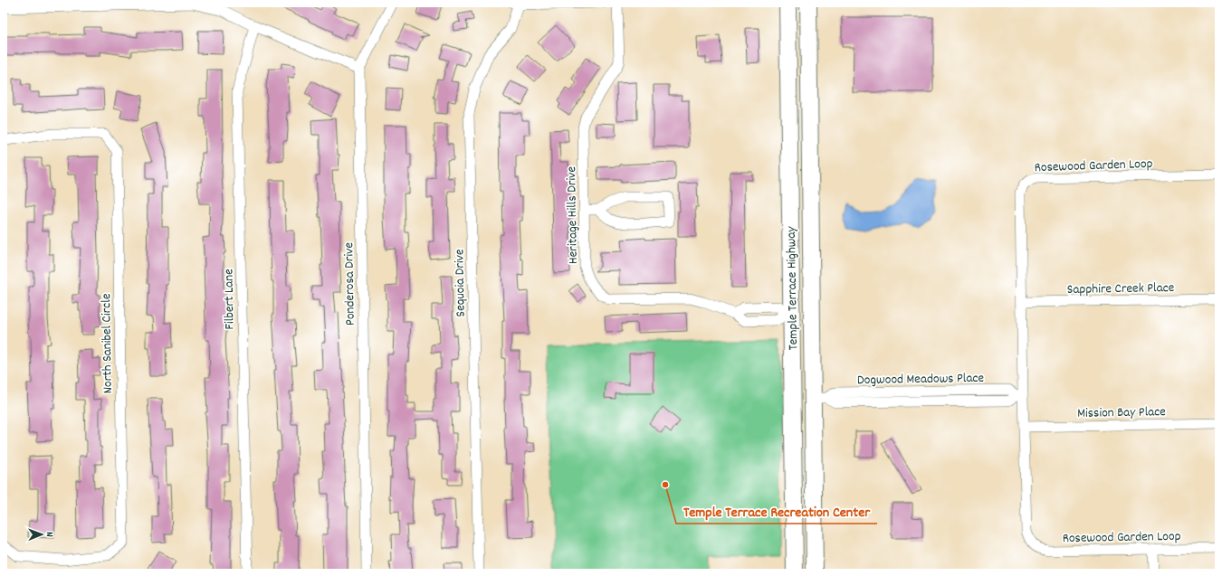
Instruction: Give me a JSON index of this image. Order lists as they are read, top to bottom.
{
  "streets": {
    "main road": ["Temple Terrace Highway"],
    "street": [
      "Rosewood Garden Loop",
      "Heritage Hills Drive",
      "Sequoia Drive",
      "Ponderosa Drive",
      "Sapphire Creek Place",
      "Filbert Lane",
      "North Sanibel Circle",
      "Dogwood Meadows Place",
      "Mission Bay Place"
    ]
  },
  "crossings": [
    ["Rosewood Garden Loop", "Sapphire Creek Place"],
    ["Rosewood Garden Loop", "Mission Bay Place"],
    ["Heritage Hills Drive", "Temple Terrace Highway"],
    ["Temple Terrace Highway", "Dogwood Meadows Place"]
  ],
  "places": ["Temple Terrace Recreation Center"],
  "north": "right"
}
